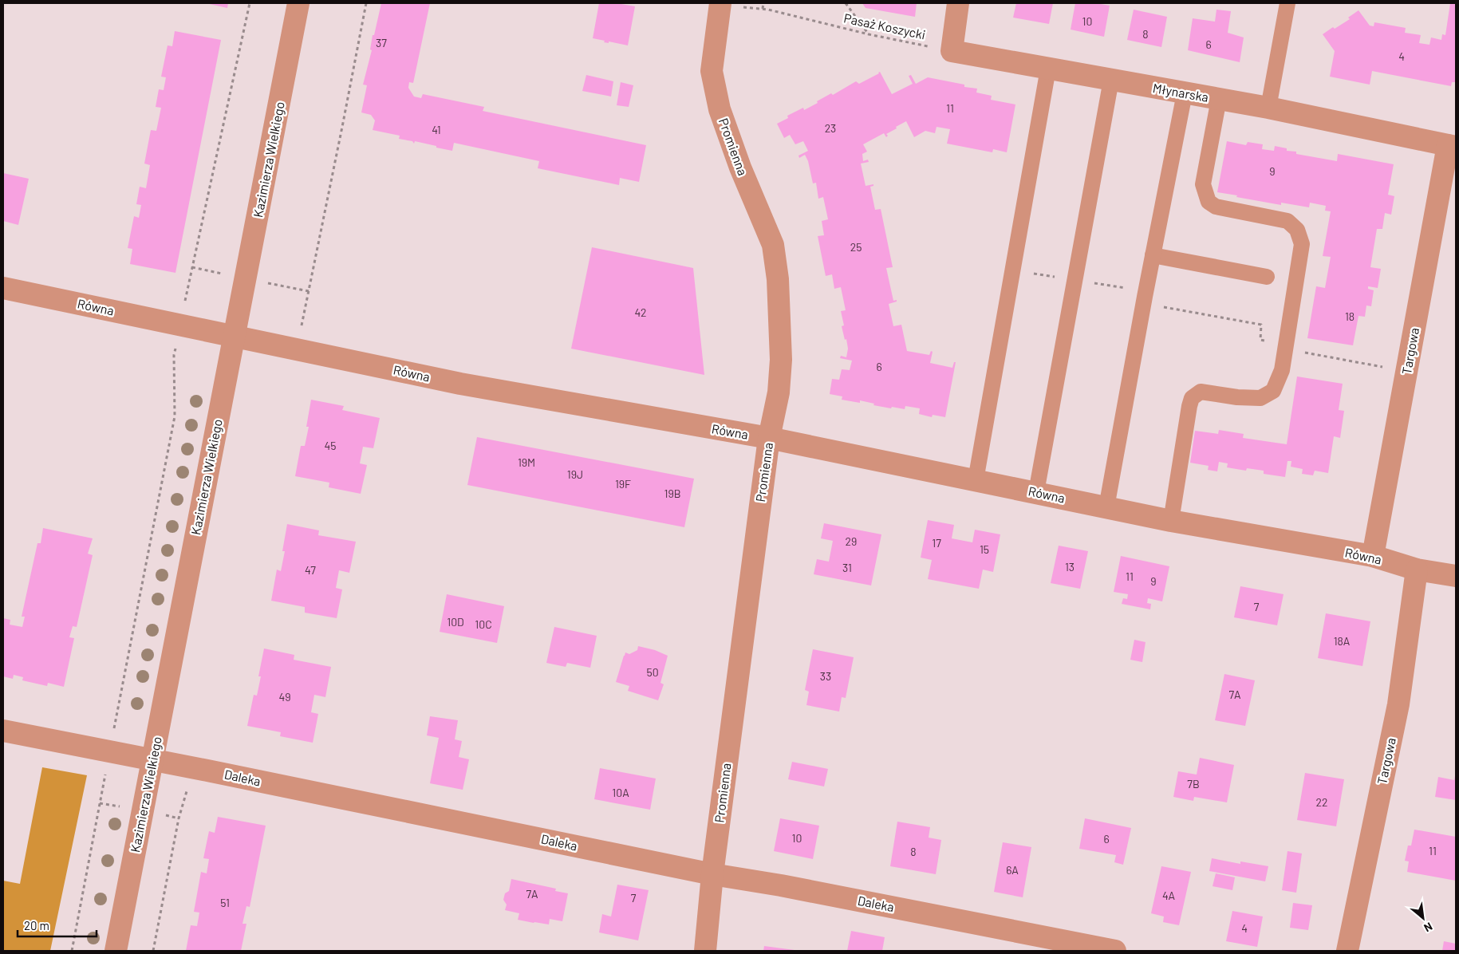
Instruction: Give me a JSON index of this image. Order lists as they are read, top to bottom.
{
  "streets": {
    "street": [
      "Młynarska",
      "Promienna",
      "Kazimierza Wielkiego",
      "Równa",
      "Targowa",
      "Daleka"
    ],
    "path": ["Pasaż Koszycki"]
  },
  "crossings": [
    ["Pasaż Koszycki", "Młynarska"],
    ["Pasaż Koszycki", "Promienna"],
    ["Młynarska", "Targowa"],
    ["Promienna", "Równa"],
    ["Promienna", "Daleka"],
    ["Kazimierza Wielkiego", "Równa"],
    ["Kazimierza Wielkiego", "Daleka"],
    ["Równa", "Targowa"]
  ],
  "house_numbers": [
    "10",
    "8",
    "37",
    "6",
    "4",
    "11",
    "23",
    "41",
    "9",
    "25",
    "42",
    "18",
    "6",
    "45",
    "19M",
    "19J",
    "19F",
    "19B",
    "29",
    "17",
    "15",
    "13",
    "31",
    "47",
    "11",
    "9",
    "7",
    "10D",
    "10C",
    "18A",
    "50",
    "33",
    "7A",
    "49",
    "7B",
    "10A",
    "22",
    "10",
    "6",
    "11",
    "8",
    "6A",
    "7A",
    "4A",
    "7",
    "51",
    "4"
  ],
  "scale_bar": "20 m",
  "north": "bottom right"
}
